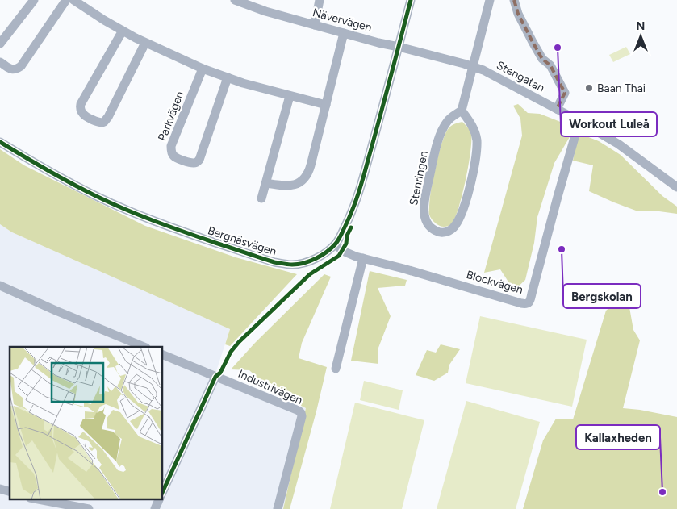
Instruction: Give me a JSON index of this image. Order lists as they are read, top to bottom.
{
  "streets": {
    "street": [
      "Nävervägen",
      "Stengatan",
      "Parkvägen",
      "Stenringen",
      "Bergnäsvägen",
      "Blockvägen",
      "Industrivägen"
    ]
  },
  "crossings": [
    ["Nävervägen", "Stengatan"],
    ["Nävervägen", "Bergnäsvägen"],
    ["Stengatan", "Bergnäsvägen"],
    ["Bergnäsvägen", "Blockvägen"]
  ],
  "places": [
    "Workout Luleå",
    "Baan Thai",
    "Bergskolan",
    "Kallaxheden"
  ],
  "north": "top"
}
